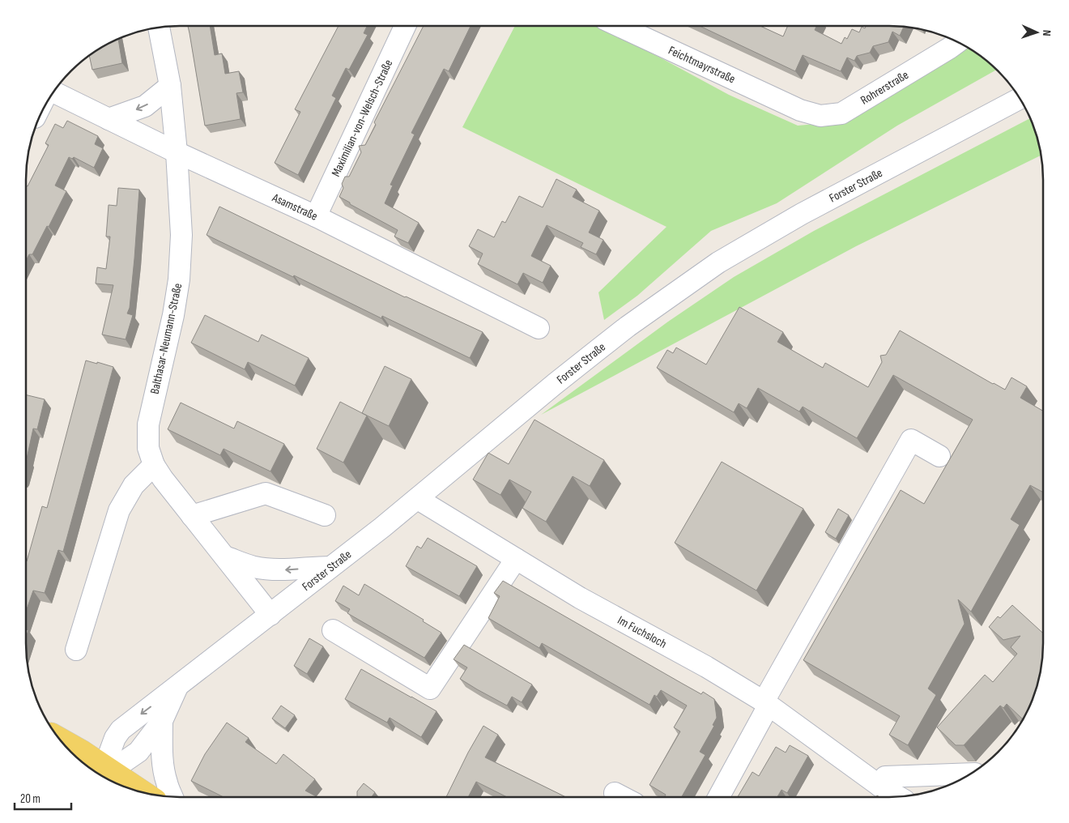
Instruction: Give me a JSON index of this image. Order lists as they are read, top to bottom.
{
  "streets": {
    "street": [
      "Feichtmayrstraße",
      "Rohrerstraße",
      "Maximilian-von-Welsch-Straße",
      "Forster Straße",
      "Asamstraße",
      "Balthasar-Neumann-Straße",
      "Im Fuchsloch"
    ]
  },
  "crossings": [
    ["Feichtmayrstraße", "Rohrerstraße"],
    ["Maximilian-von-Welsch-Straße", "Asamstraße"],
    ["Forster Straße", "Balthasar-Neumann-Straße"],
    ["Forster Straße", "Im Fuchsloch"],
    ["Asamstraße", "Balthasar-Neumann-Straße"]
  ],
  "scale_bar": "20 m",
  "north": "right"
}
